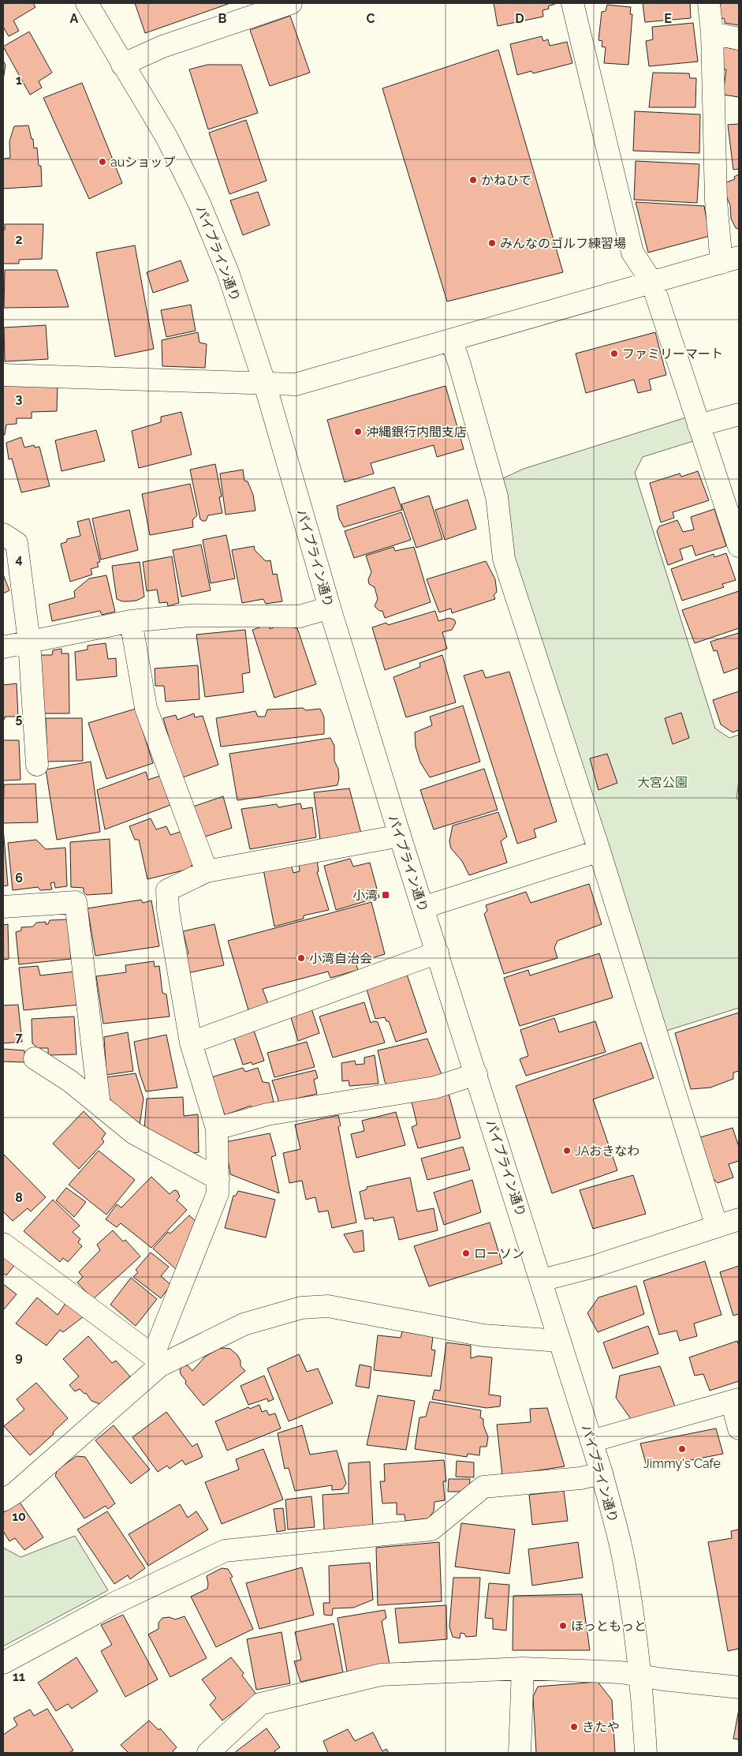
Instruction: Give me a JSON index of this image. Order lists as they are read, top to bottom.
{
  "streets": {
    "street": ["パイプライン通り"]
  },
  "parks": ["大宮公園"],
  "places": {
    "other": [
      "auショップ",
      "かねひで",
      "みんなのゴルフ練習場",
      "ファミリーマート",
      "沖縄銀行内間支店",
      "小湾自治会",
      "JAおきなわ",
      "ローソン",
      "Jimmy's Cafe",
      "ほっともっと",
      "きたや"
    ],
    "transit": ["小湾"]
  },
  "grid": {
    "columns": [
      "A",
      "B",
      "C",
      "D",
      "E"
    ],
    "rows": [
      "1",
      "2",
      "3",
      "4",
      "5",
      "6",
      "7",
      "8",
      "9",
      "10",
      "11"
    ]
  }
}
